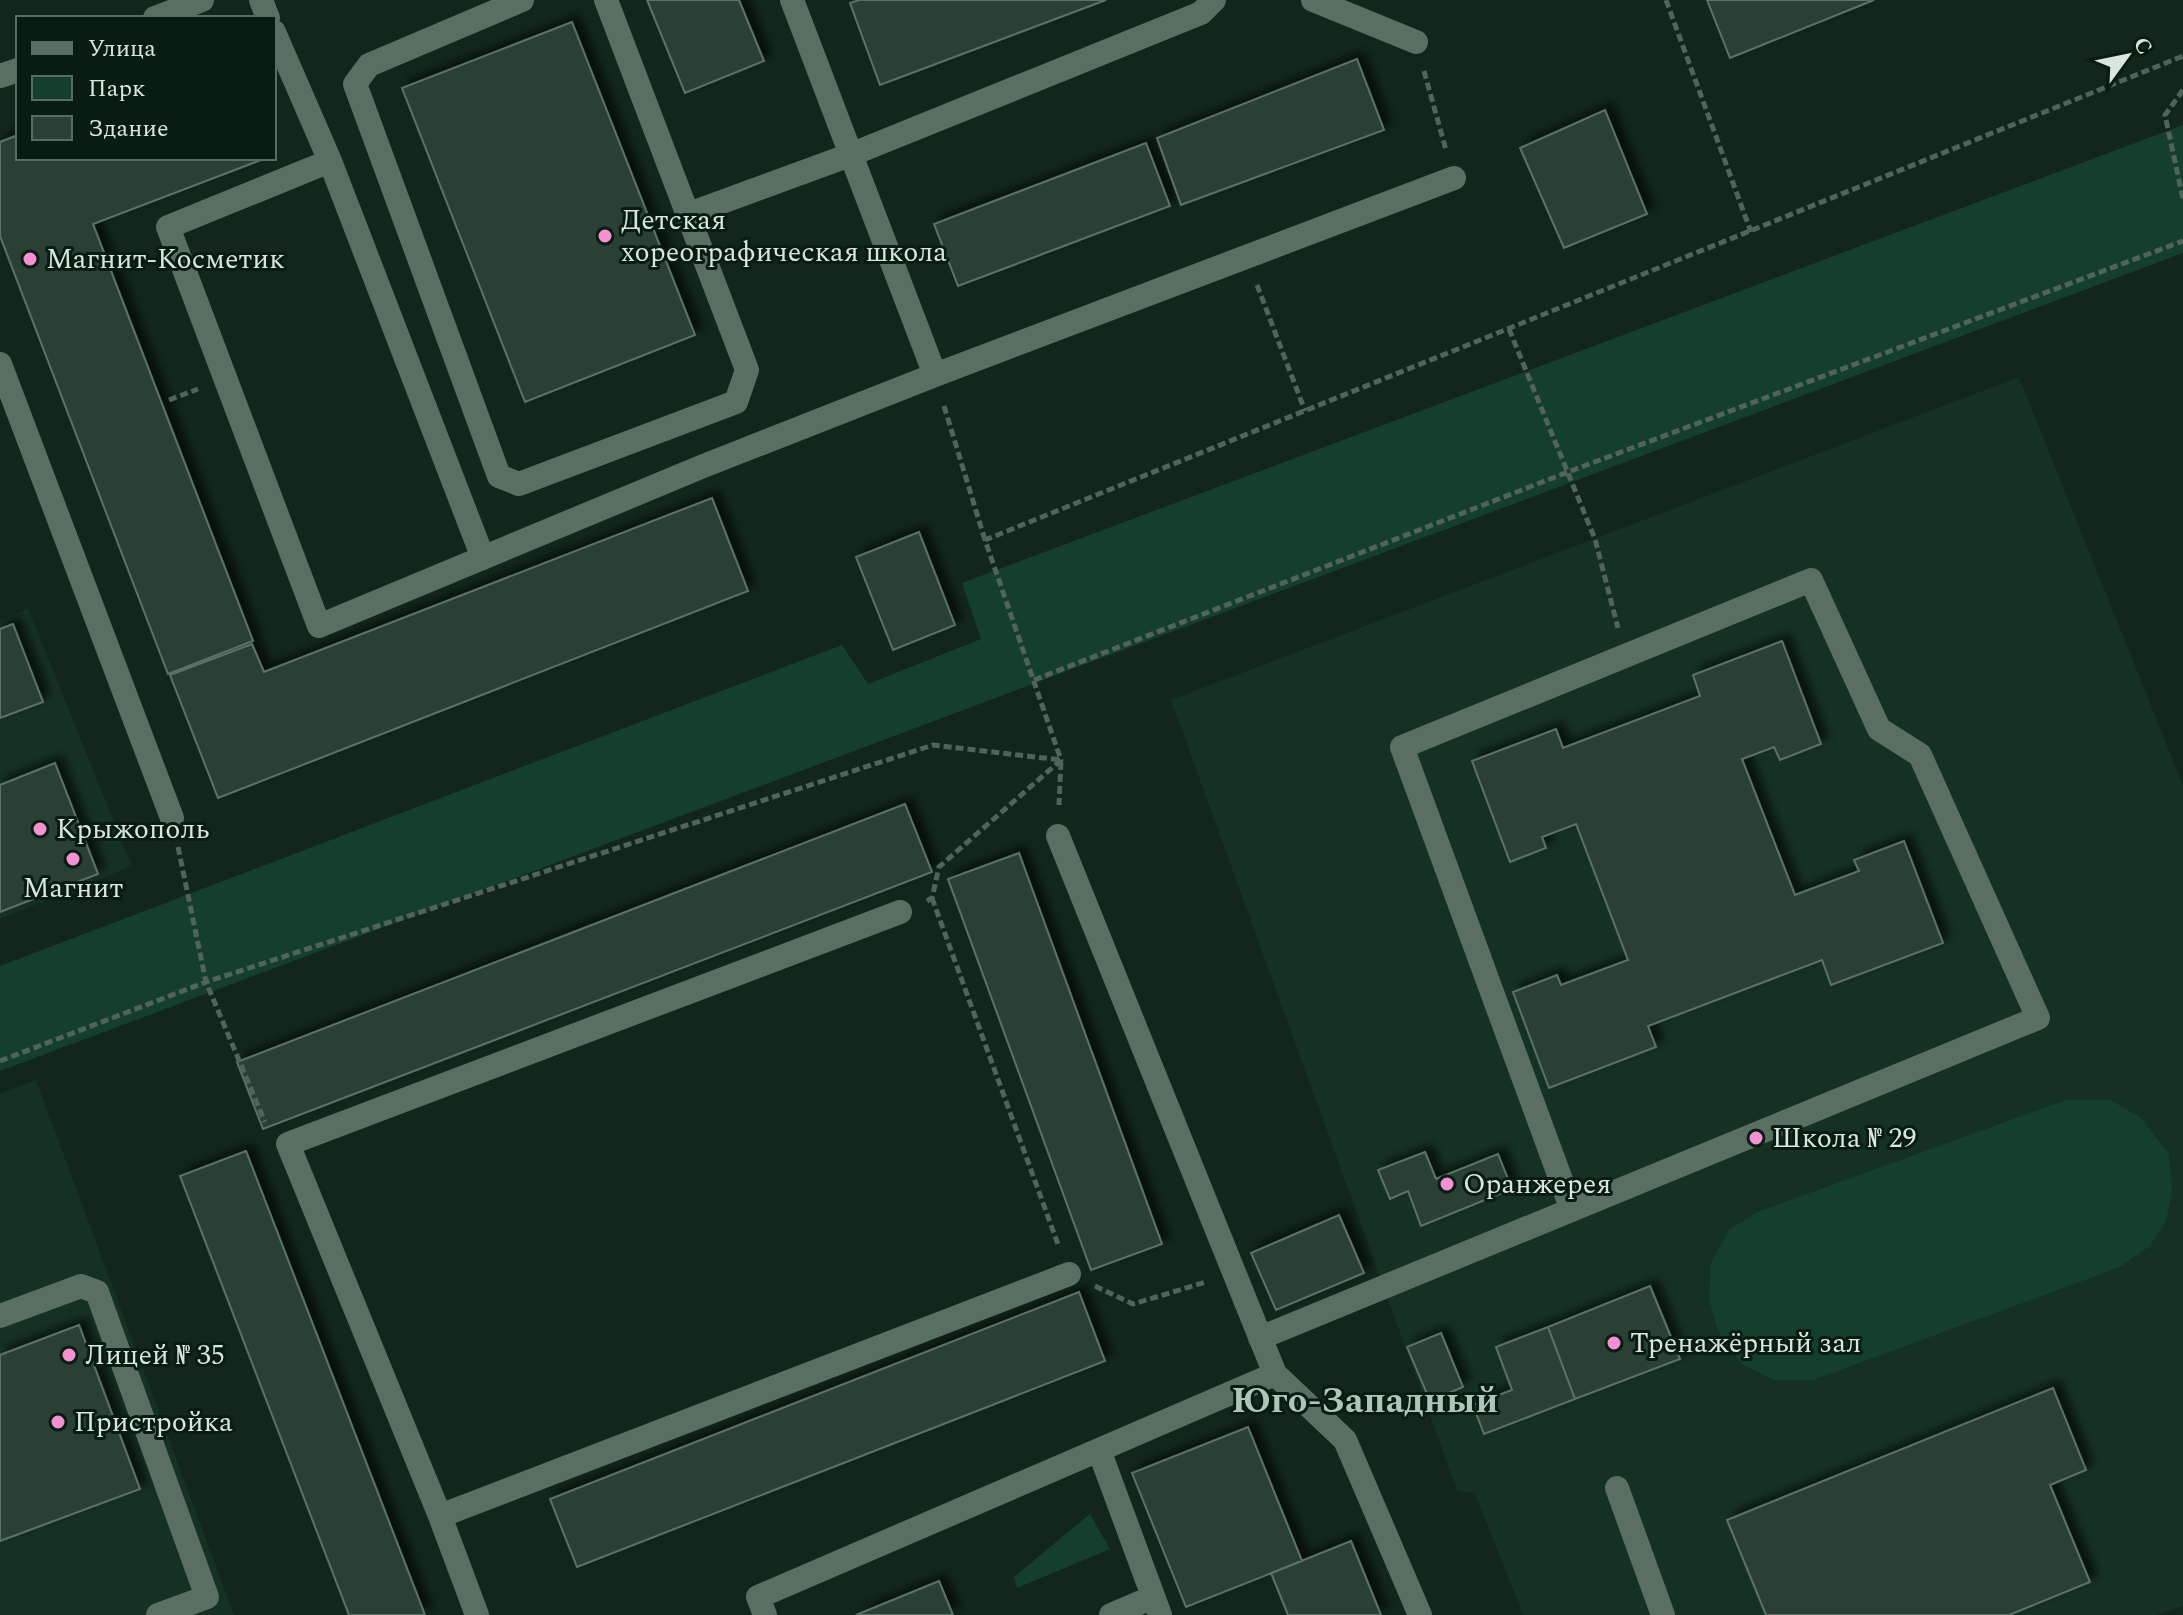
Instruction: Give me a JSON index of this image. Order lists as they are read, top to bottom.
{
  "districts": ["Юго-Западный"],
  "places": [
    "Детская хореографическая школа",
    "Магнит-Косметик",
    "Крыжополь",
    "Магнит",
    "Школа № 29",
    "Оранжерея",
    "Тренажёрный зал",
    "Лицей № 35",
    "Пристройка"
  ],
  "legend": ["Улица", "Парк", "Здание"],
  "north": "top right"
}
